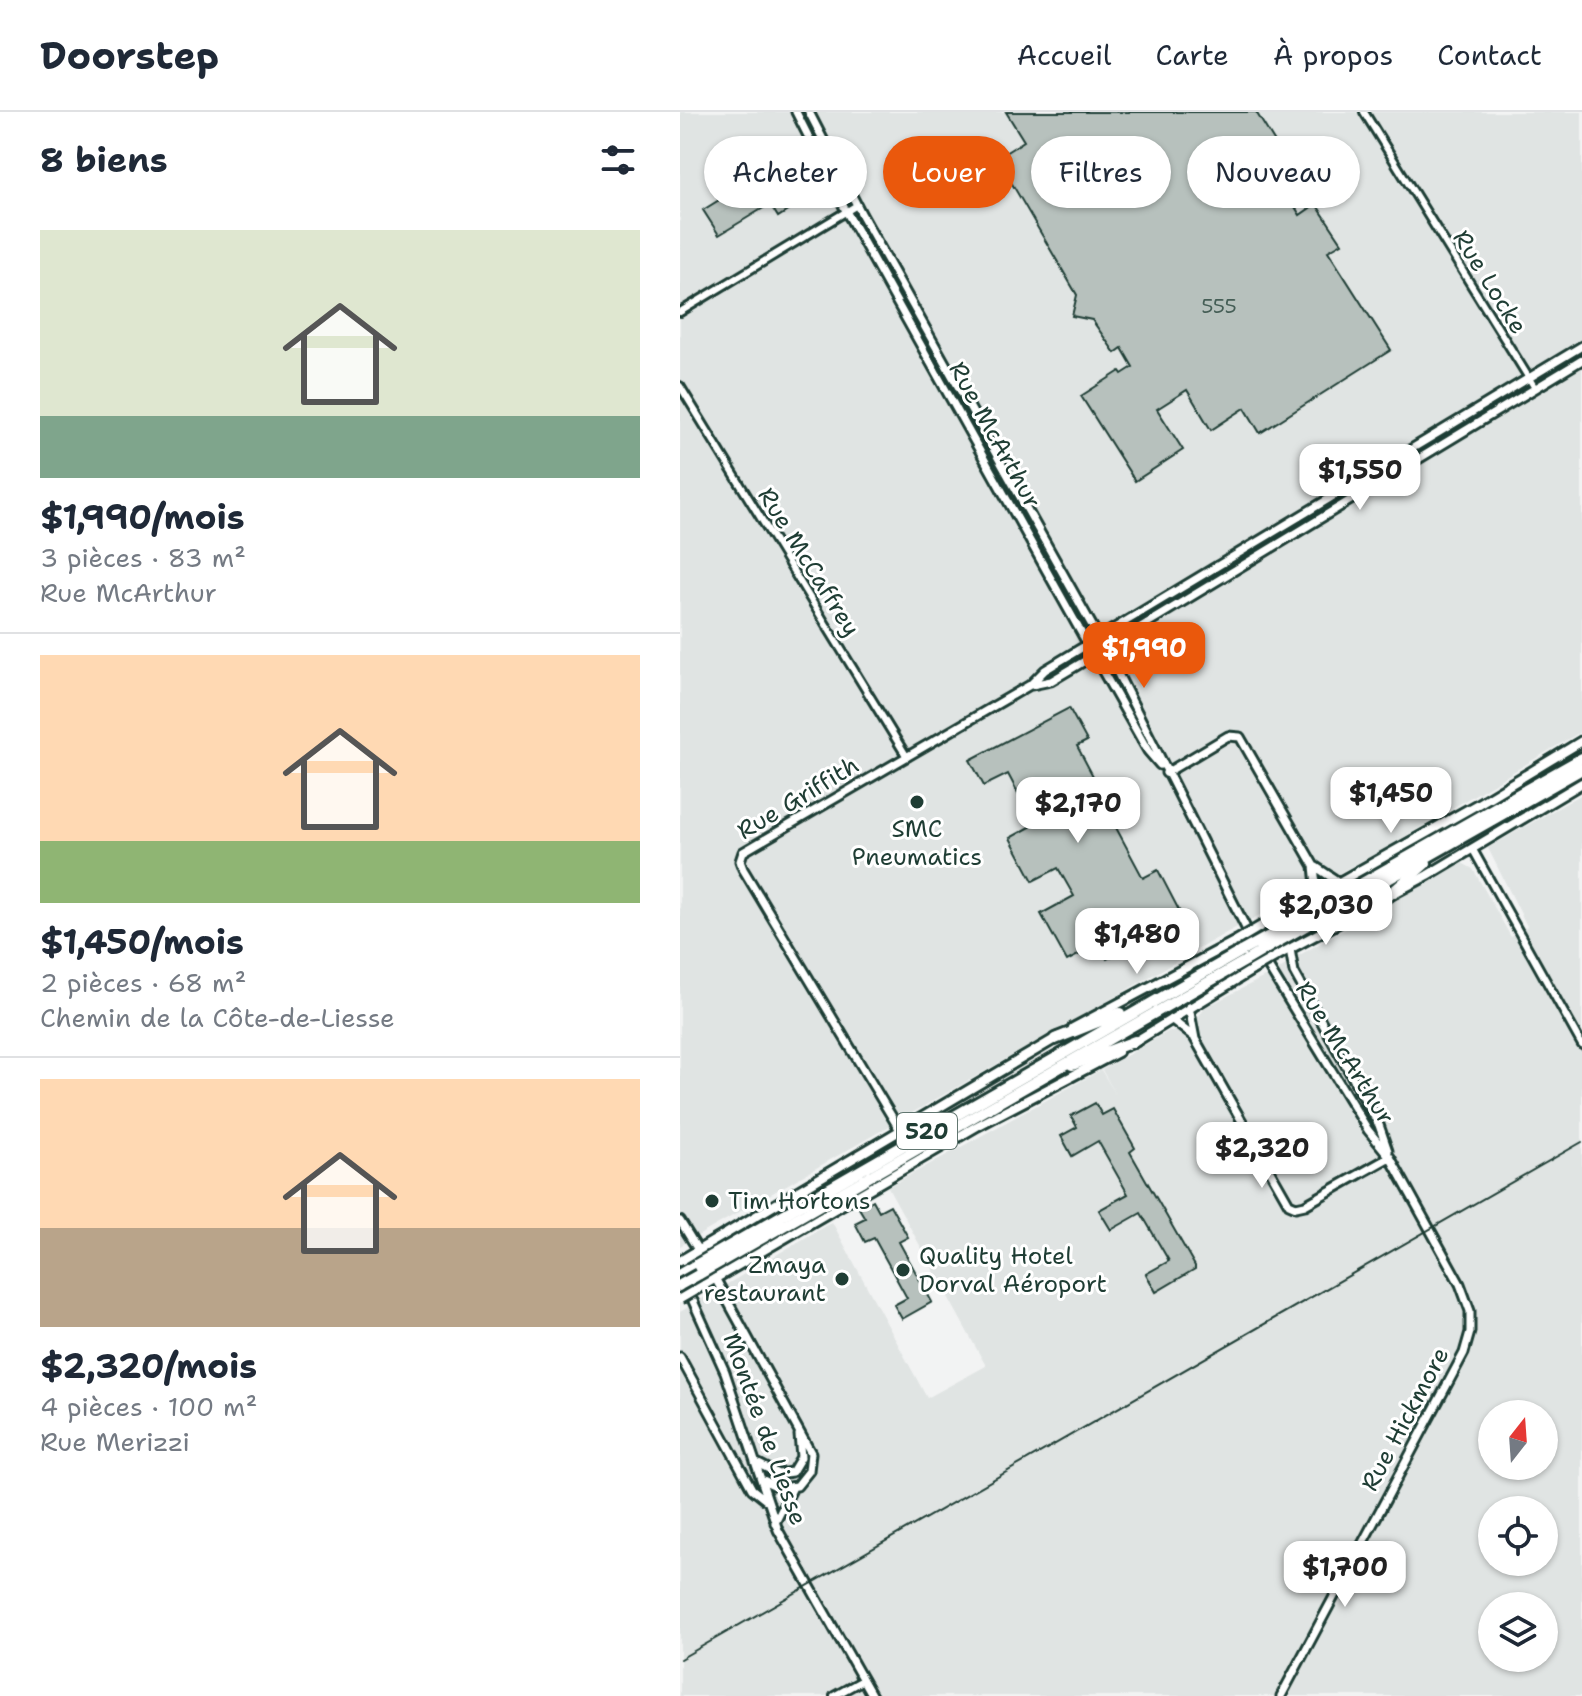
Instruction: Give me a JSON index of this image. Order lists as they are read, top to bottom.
{
  "streets": {
    "highway": ["520"],
    "street": [
      "Rue Locke",
      "Rue McArthur",
      "Rue McCaffrey",
      "Rue Griffith",
      "Rue Hickmore",
      "Montée de Liesse"
    ]
  },
  "crossings": [
    ["Rue Locke", "Rue Griffith"],
    ["Rue McArthur", "Rue Griffith"],
    ["Rue McArthur", "Rue Hickmore"],
    ["Rue McCaffrey", "Rue Griffith"]
  ],
  "places": [
    "SMC Pneumatics",
    "Tim Hortons",
    "Quality Hotel Dorval Aéroport",
    "Zmaya restaurant"
  ],
  "house_numbers": ["555"],
  "north": "top",
  "page": {
    "header": "Doorstep",
    "nav": [
      "Accueil",
      "Carte",
      "À propos",
      "Contact"
    ],
    "heading": "8 biens",
    "chip": [
      "Acheter",
      "Louer",
      "Filtres",
      "Nouveau"
    ],
    "list": [
      {
        "name": "$1,990/mois",
        "note": "3 pièces · 83 m² · Rue McArthur"
      },
      {
        "name": "$1,450/mois",
        "note": "2 pièces · 68 m² · Chemin de la Côte-de-Liesse"
      },
      {
        "name": "$2,320/mois",
        "note": "4 pièces · 100 m² · Rue Merizzi"
      }
    ],
    "price": [
      "$1,550",
      "$1,990",
      "$1,450",
      "$2,170",
      "$2,030",
      "$1,480",
      "$2,320",
      "$1,700"
    ]
  }
}
